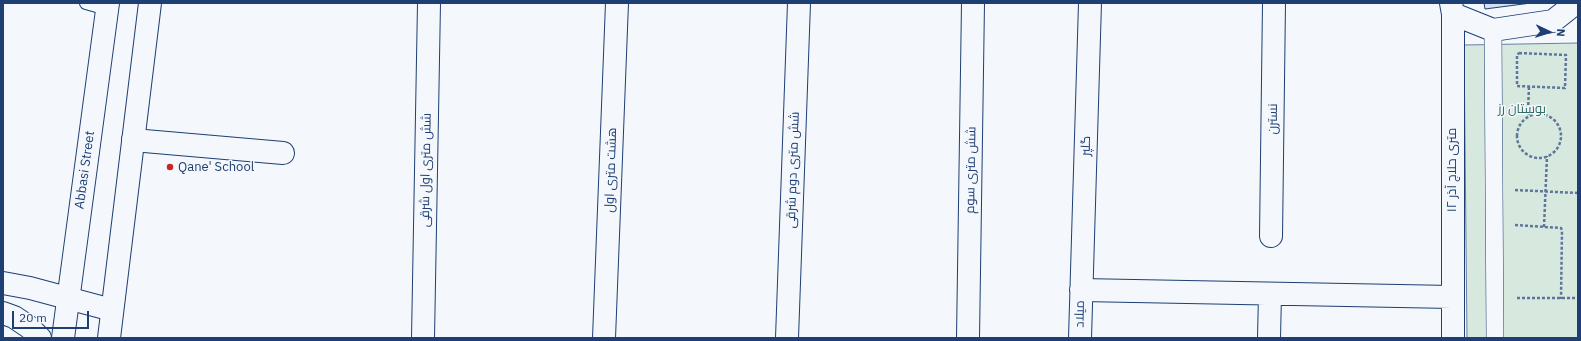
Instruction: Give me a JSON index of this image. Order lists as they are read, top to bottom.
{
  "streets": {
    "street": [
      "نسترن",
      "گلپر",
      "Abbasi Street",
      "شش متری اول شرقی",
      "هشت متری اول",
      "شش متری دوم شرقی",
      "شش متری سوم",
      "۱۲ متری حلاج آذر",
      "میلاد"
    ]
  },
  "crossings": [
    ["گلپر", "میلاد"]
  ],
  "parks": ["بوستان رز"],
  "places": ["Qane' School"],
  "scale_bar": "20 m",
  "north": "right"
}
